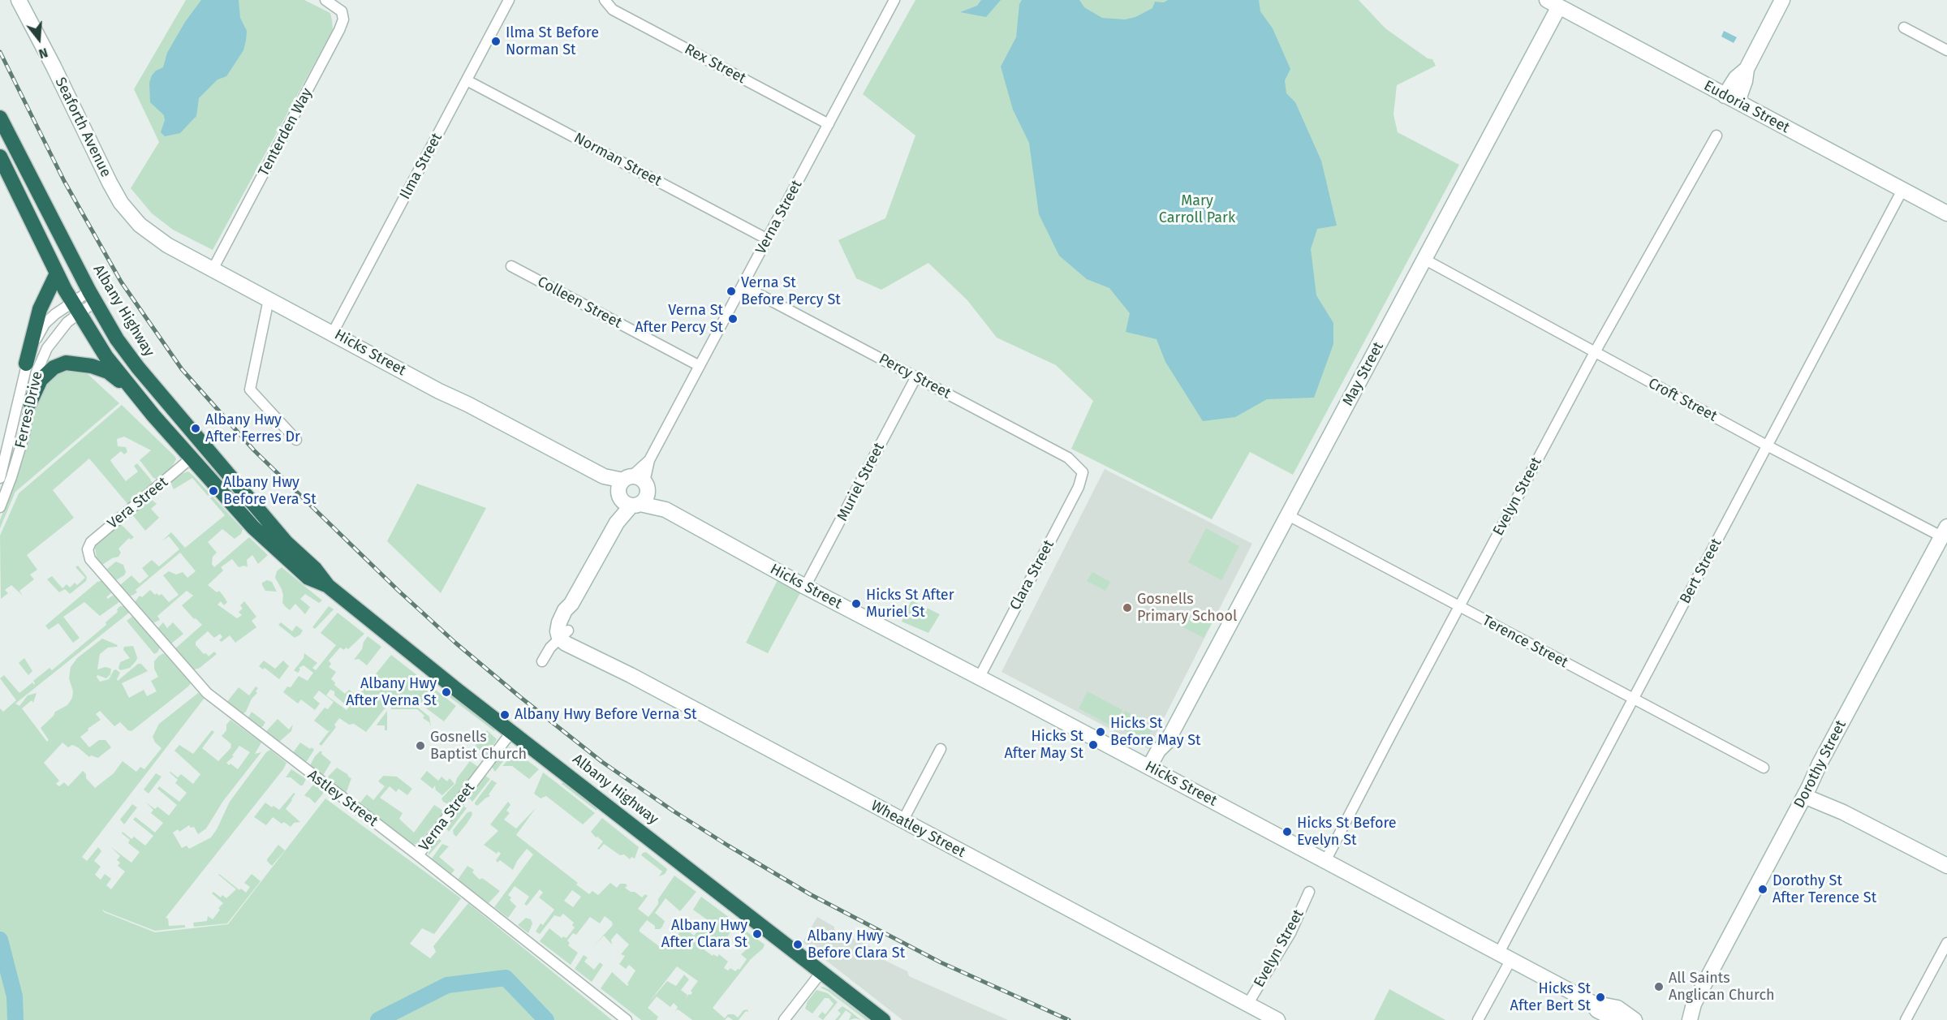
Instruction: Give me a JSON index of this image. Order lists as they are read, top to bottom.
{
  "streets": {
    "highway": ["Albany Highway"],
    "street": [
      "Rex Street",
      "Eudoria Street",
      "Seaforth Avenue",
      "Tenterden Way",
      "Norman Street",
      "Ilma Street",
      "Verna Street",
      "Colleen Street",
      "Hicks Street",
      "May Street",
      "Percy Street",
      "Croft Street",
      "Ferres Drive",
      "Muriel Street",
      "Evelyn Street",
      "Vera Street",
      "Bert Street",
      "Clara Street",
      "Terence Street",
      "Dorothy Street",
      "Astley Street",
      "Wheatley Street"
    ]
  },
  "crossings": [
    ["Rex Street", "Verna Street"],
    ["Eudoria Street", "May Street"],
    ["Eudoria Street", "Bert Street"],
    ["Seaforth Avenue", "Hicks Street"],
    ["Tenterden Way", "Hicks Street"],
    ["Norman Street", "Ilma Street"],
    ["Norman Street", "Verna Street"],
    ["Ilma Street", "Hicks Street"],
    ["Verna Street", "Colleen Street"],
    ["Verna Street", "Albany Highway"],
    ["Verna Street", "Hicks Street"],
    ["Verna Street", "Percy Street"],
    ["Verna Street", "Astley Street"],
    ["Verna Street", "Wheatley Street"],
    ["Albany Highway", "Ferres Drive"],
    ["Albany Highway", "Vera Street"],
    ["Hicks Street", "May Street"],
    ["Hicks Street", "Muriel Street"],
    ["Hicks Street", "Evelyn Street"],
    ["Hicks Street", "Bert Street"],
    ["Hicks Street", "Clara Street"],
    ["May Street", "Croft Street"],
    ["May Street", "Terence Street"],
    ["Percy Street", "Muriel Street"],
    ["Percy Street", "Clara Street"],
    ["Croft Street", "Evelyn Street"],
    ["Croft Street", "Bert Street"],
    ["Croft Street", "Dorothy Street"],
    ["Evelyn Street", "Terence Street"],
    ["Evelyn Street", "Wheatley Street"],
    ["Vera Street", "Astley Street"],
    ["Bert Street", "Terence Street"]
  ],
  "parks": ["Mary Carroll Park"],
  "places": [
    "Ilma St Before Norman St",
    "Verna St Before Percy St",
    "Verna St After Percy St",
    "Albany Hwy After Ferres Dr",
    "Albany Hwy Before Vera St",
    "Hicks St After Muriel St",
    "Gosnells Primary School",
    "Albany Hwy After Verna St",
    "Albany Hwy Before Verna St",
    "Hicks St Before May St",
    "Hicks St After May St",
    "Gosnells Baptist Church",
    "Hicks St Before Evelyn St",
    "Dorothy St After Terence St",
    "Albany Hwy After Clara St",
    "Albany Hwy Before Clara St",
    "All Saints Anglican Church",
    "Hicks St After Bert St"
  ],
  "north": "bottom"
}
